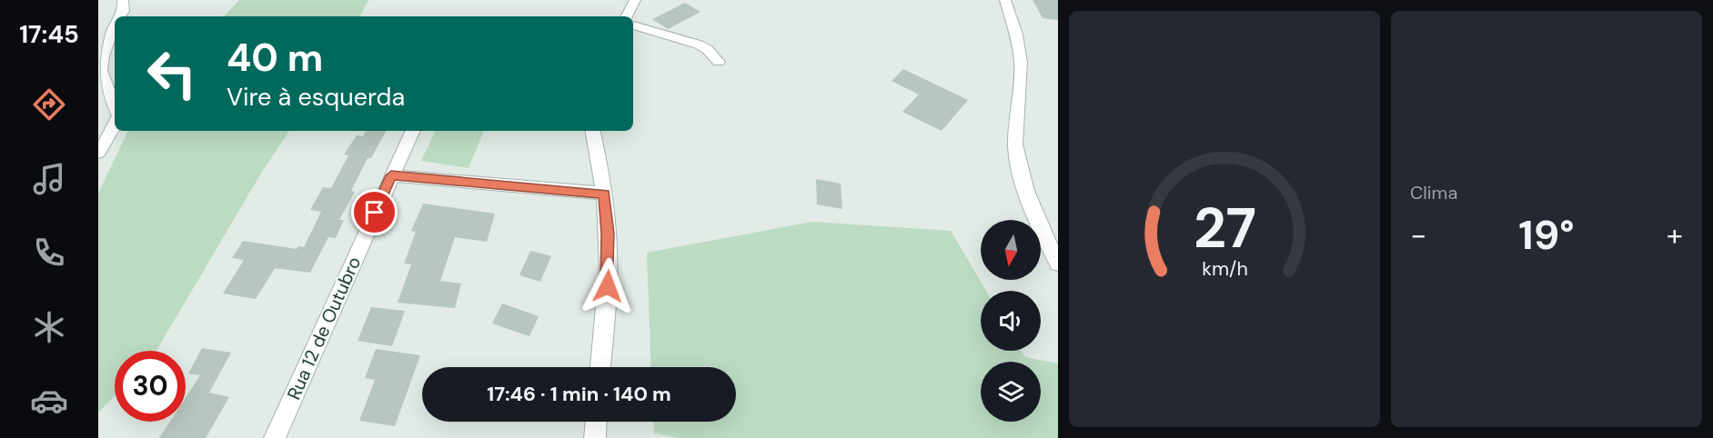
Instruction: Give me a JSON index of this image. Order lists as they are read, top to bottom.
{
  "streets": {
    "street": ["Rua 12 de Outubro"]
  },
  "north": "bottom",
  "page": {
    "tabs": "17:45",
    "tile": "Clima",
    "turn": ["40 m", "Vire à esquerda"],
    "heat": ["−", "19°", "+"],
    "limit": "30",
    "trip": "17:46 · 1 min · 140 m",
    "gauge": ["27", "km/h"]
  }
}
